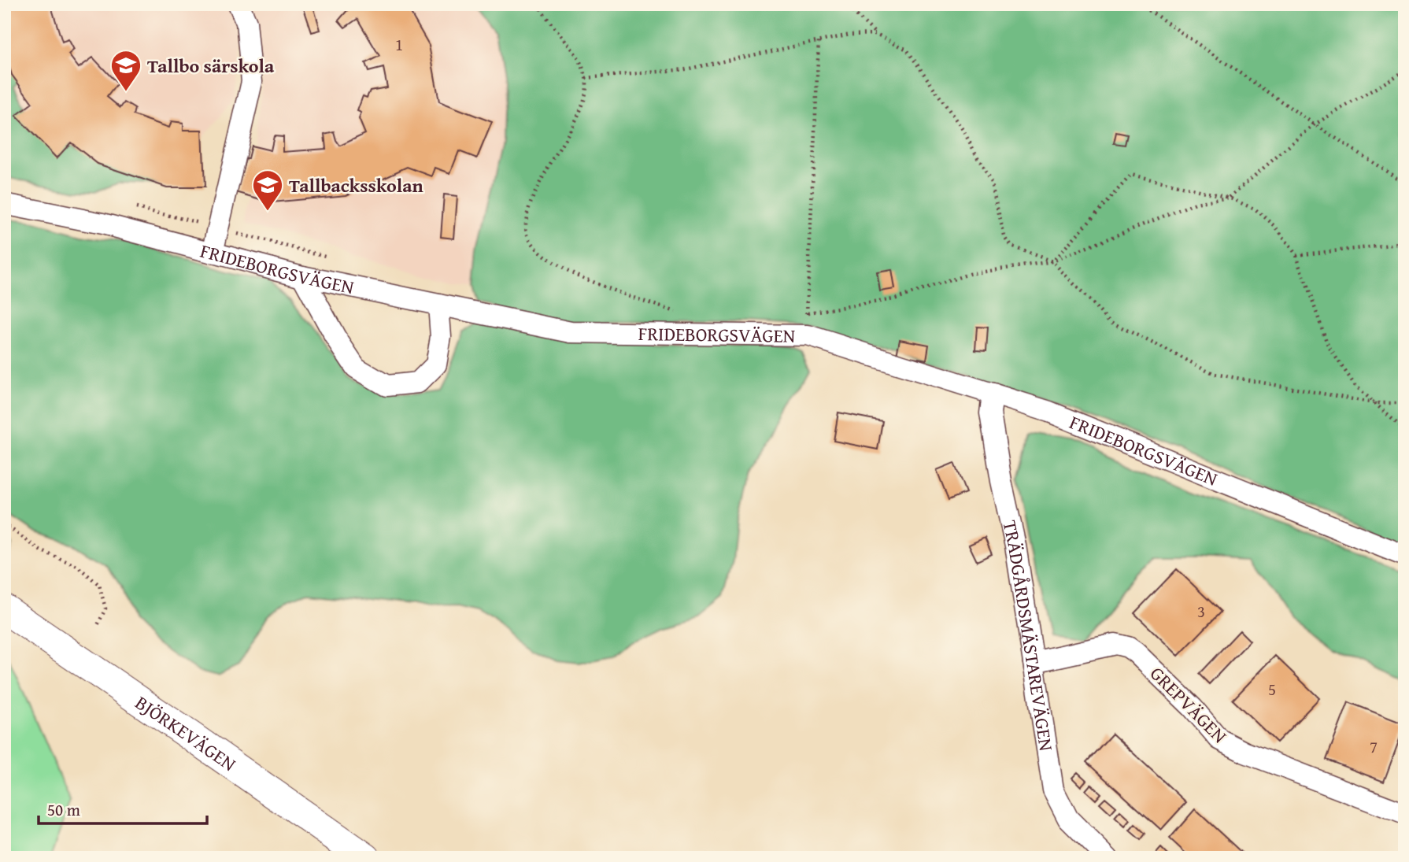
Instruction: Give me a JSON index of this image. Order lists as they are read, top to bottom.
{
  "streets": {
    "main road": ["BJÖRKEVÄGEN"],
    "street": ["FRIDEBORGSVÄGEN", "TRÄDGÅRDSMÄSTAREVÄGEN", "GREPVÄGEN"]
  },
  "crossings": [
    ["FRIDEBORGSVÄGEN", "TRÄDGÅRDSMÄSTAREVÄGEN"],
    ["TRÄDGÅRDSMÄSTAREVÄGEN", "GREPVÄGEN"]
  ],
  "places": {
    "school or university": ["Tallbo särskola", "Tallbacksskolan"]
  },
  "house_numbers": [
    "1",
    "3",
    "5",
    "7"
  ],
  "scale_bar": "50 m"
}
